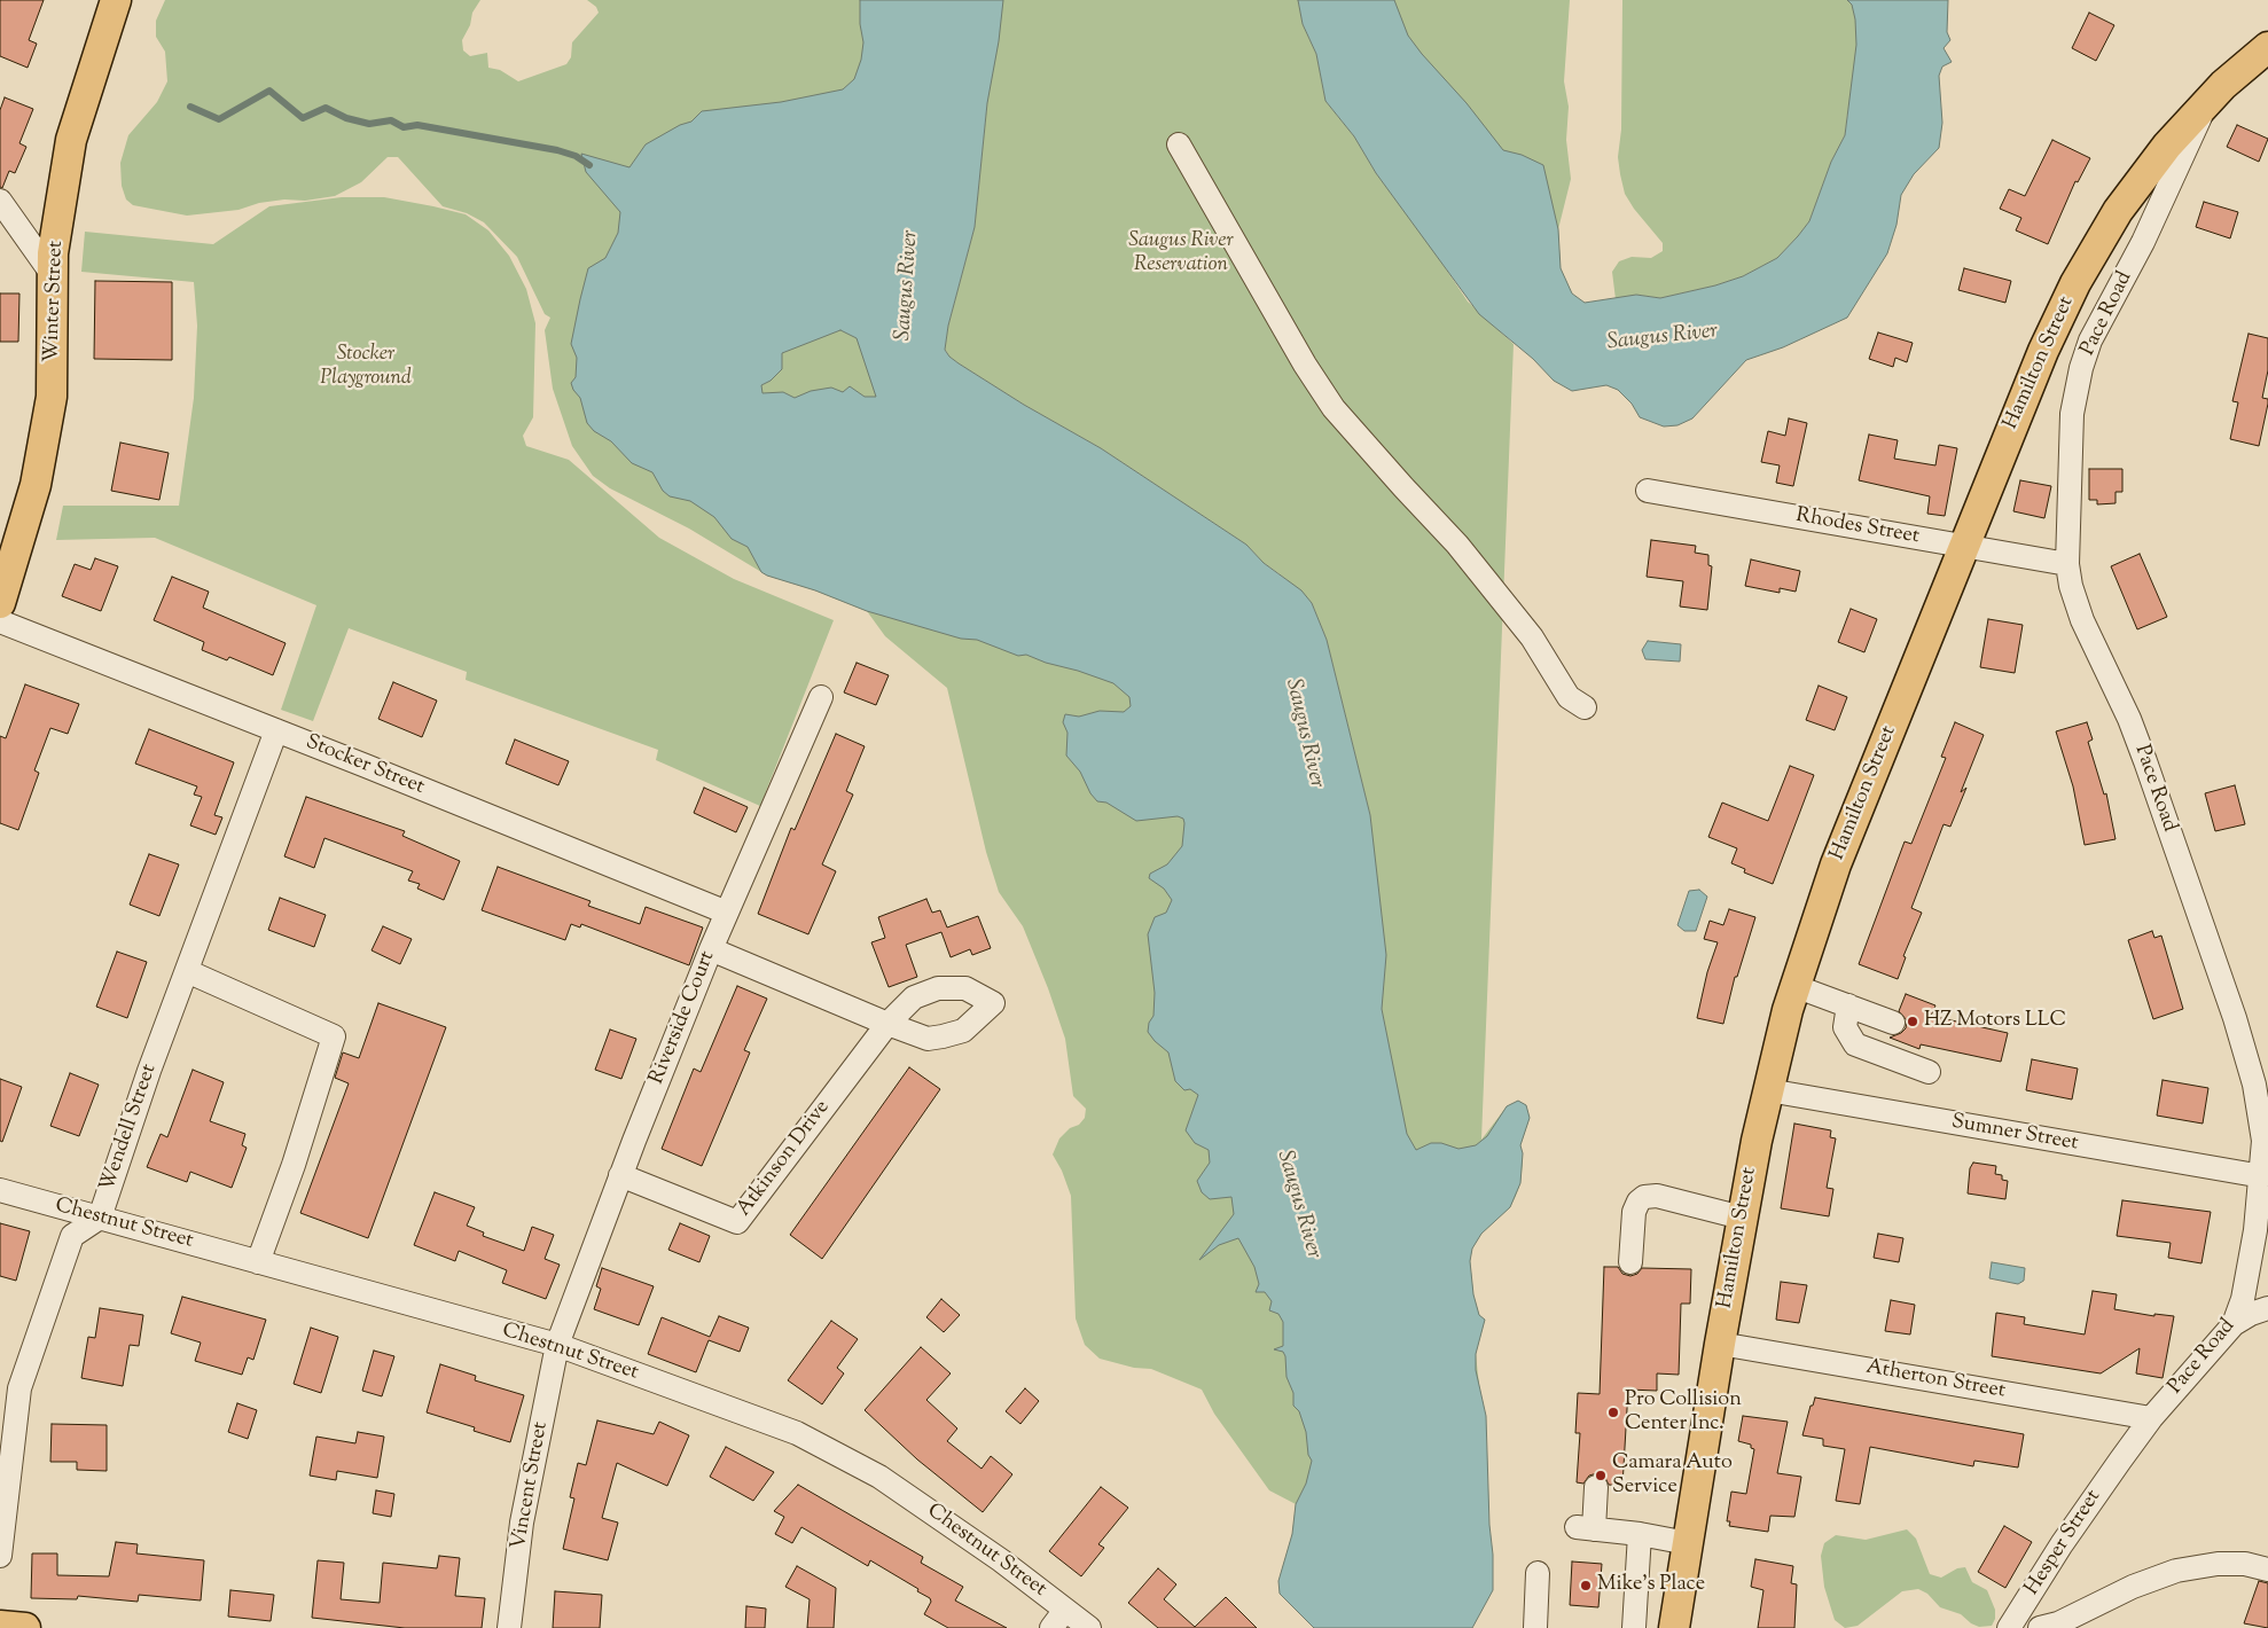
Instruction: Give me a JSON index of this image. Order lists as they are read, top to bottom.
{
  "streets": {
    "main road": ["Winter Street", "Hamilton Street"],
    "street": [
      "Pace Road",
      "Rhodes Street",
      "Stocker Street",
      "Riverside Court",
      "Wendell Street",
      "Sumner Street",
      "Atkinson Drive",
      "Chestnut Street",
      "Atherton Street",
      "Vincent Street",
      "Hesper Street"
    ]
  },
  "crossings": [
    ["Pace Road", "Hamilton Street"],
    ["Pace Road", "Rhodes Street"],
    ["Pace Road", "Sumner Street"],
    ["Pace Road", "Atherton Street"],
    ["Pace Road", "Hesper Street"],
    ["Hamilton Street", "Rhodes Street"],
    ["Hamilton Street", "Sumner Street"],
    ["Hamilton Street", "Atherton Street"],
    ["Stocker Street", "Riverside Court"],
    ["Stocker Street", "Wendell Street"],
    ["Riverside Court", "Atkinson Drive"],
    ["Riverside Court", "Chestnut Street"],
    ["Riverside Court", "Vincent Street"],
    ["Wendell Street", "Chestnut Street"],
    ["Chestnut Street", "Vincent Street"]
  ],
  "water": ["Saugus River"],
  "parks": ["Saugus River Reservation", "Stocker Playground"],
  "places": [
    "HZ Motors LLC",
    "Pro Collision Center Inc.",
    "Camara Auto Service",
    "Mike's Place"
  ]
}
